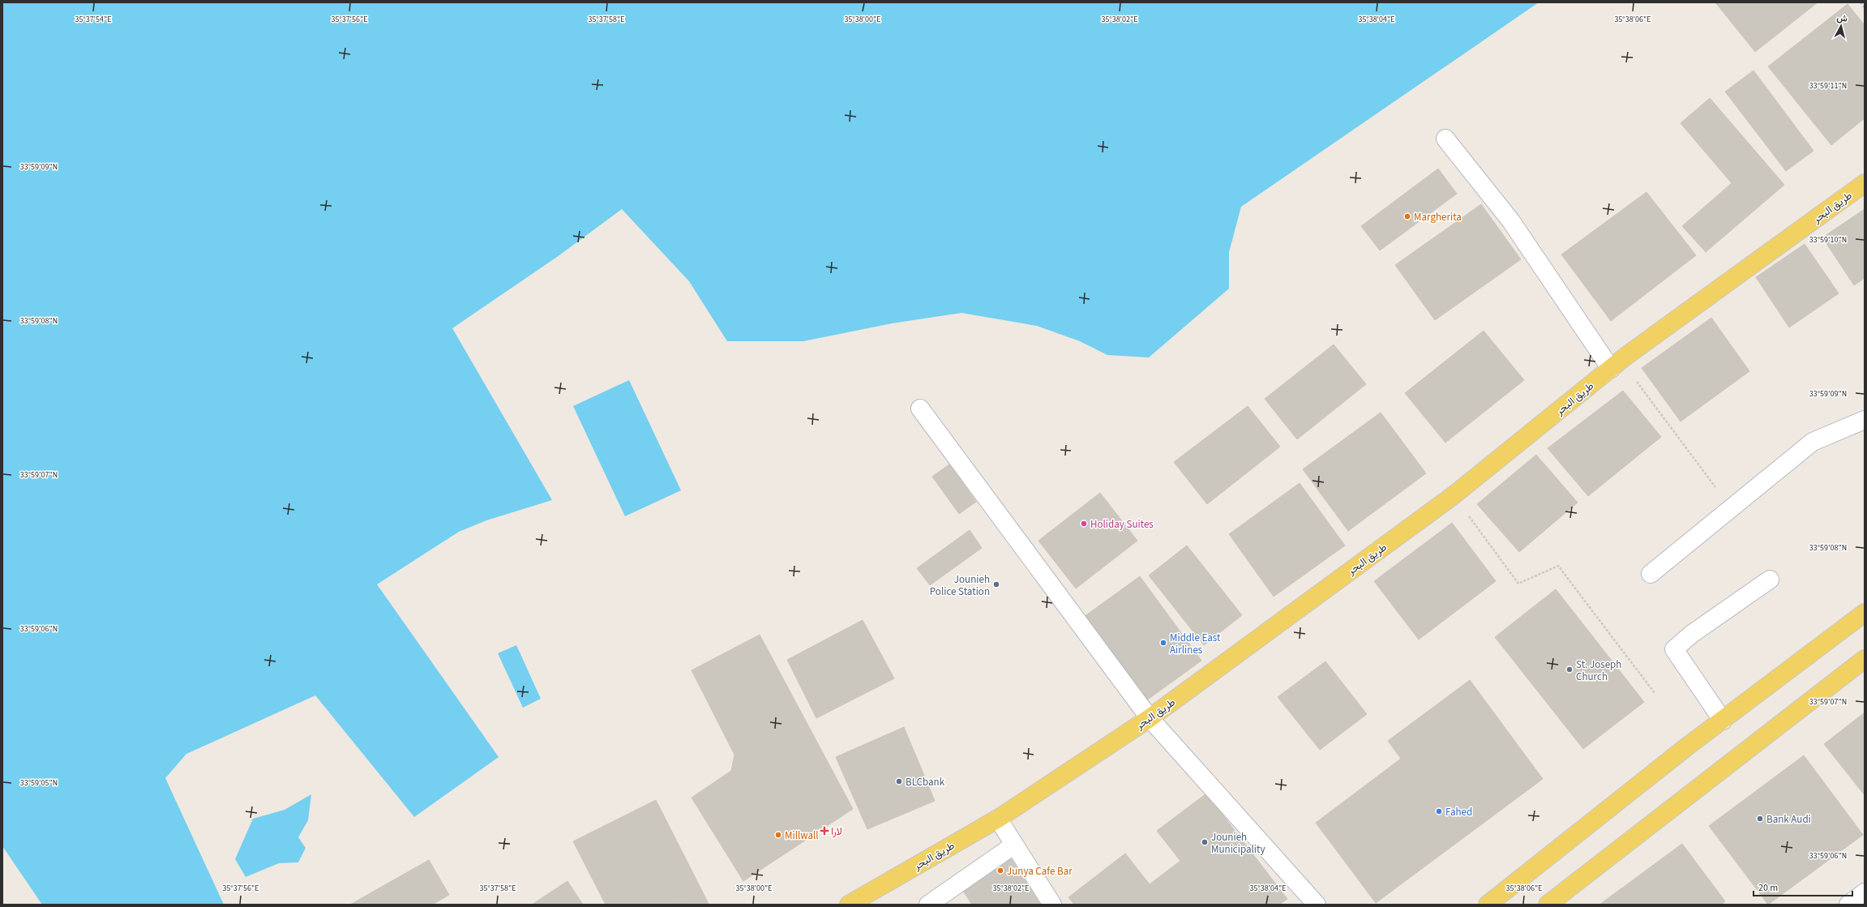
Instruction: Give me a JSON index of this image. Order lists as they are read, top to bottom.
{
  "streets": {
    "main road": ["طريق البحر"]
  },
  "places": {
    "other": [
      "Margherita",
      "Holiday Suites",
      "Jounieh Police Station",
      "Middle East Airlines",
      "St. Joseph Church",
      "BLCbank",
      "Fahed",
      "Bank Audi",
      "Millwall",
      "Jounieh Municipality",
      "Junya Cafe Bar"
    ],
    "health": ["لارا"]
  },
  "scale_bar": "20 m",
  "north": "top",
  "coordinates": [
    "35°37'54\"E",
    "35°37'56\"E",
    "35°37'58\"E",
    "35°38'00\"E",
    "35°38'02\"E",
    "35°38'04\"E",
    "35°38'06\"E",
    "33°59'11\"N",
    "33°59'09\"N",
    "33°59'10\"N",
    "33°59'08\"N",
    "33°59'07\"N",
    "33°59'06\"N",
    "33°59'05\"N"
  ]
}
